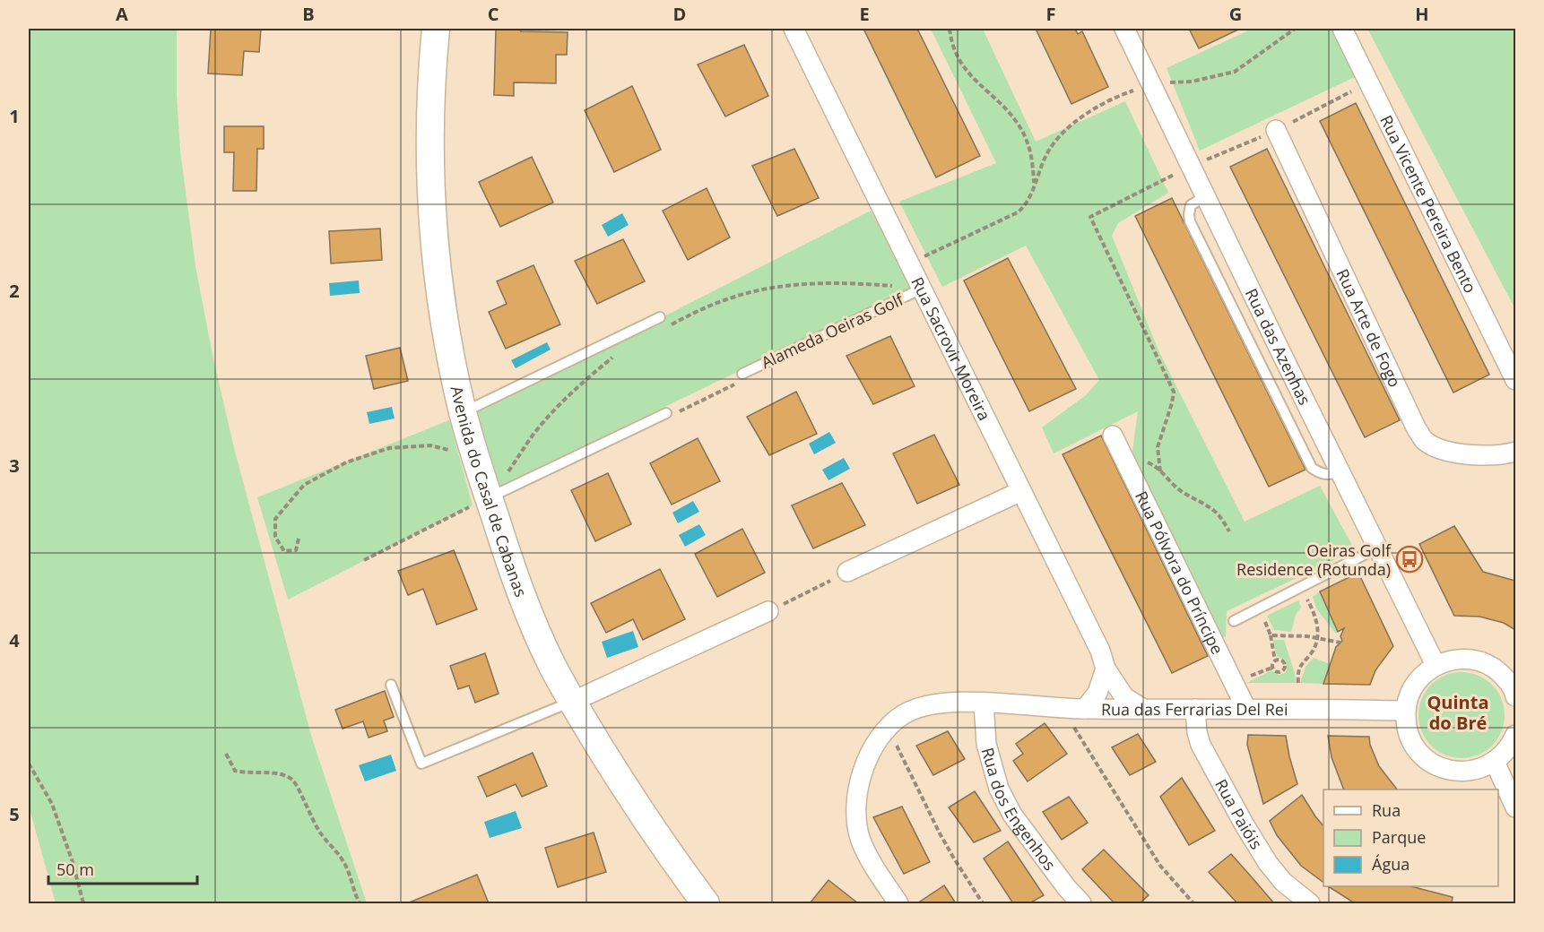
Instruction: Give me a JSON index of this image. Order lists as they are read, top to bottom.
{
  "streets": {
    "street": [
      "Rua Vicente Pereira Bento",
      "Rua Arte de Fogo",
      "Rua das Azenhas",
      "Rua Sacrovir Moreira",
      "Avenida do Casal de Cabanas",
      "Rua Pólvora do Príncipe",
      "Rua das Ferrarias Del Rei",
      "Rua dos Engenhos",
      "Rua Paióis"
    ],
    "lane": ["Alameda Oeiras Golf"]
  },
  "crossings": [
    ["Alameda Oeiras Golf", "Rua Sacrovir Moreira"],
    ["Rua Sacrovir Moreira", "Rua das Ferrarias Del Rei"],
    ["Rua Pólvora do Príncipe", "Rua das Ferrarias Del Rei"],
    ["Rua das Ferrarias Del Rei", "Rua dos Engenhos"],
    ["Rua das Ferrarias Del Rei", "Rua Paióis"]
  ],
  "districts": ["Quinta do Bré"],
  "places": {
    "bus stop": ["Oeiras Golf Residence (Rotunda)"]
  },
  "legend": ["Rua", "Parque", "Água"],
  "scale_bar": "50 m",
  "grid": {
    "columns": [
      "A",
      "B",
      "C",
      "D",
      "E",
      "F",
      "G",
      "H"
    ],
    "rows": [
      "1",
      "2",
      "3",
      "4",
      "5"
    ]
  }
}
